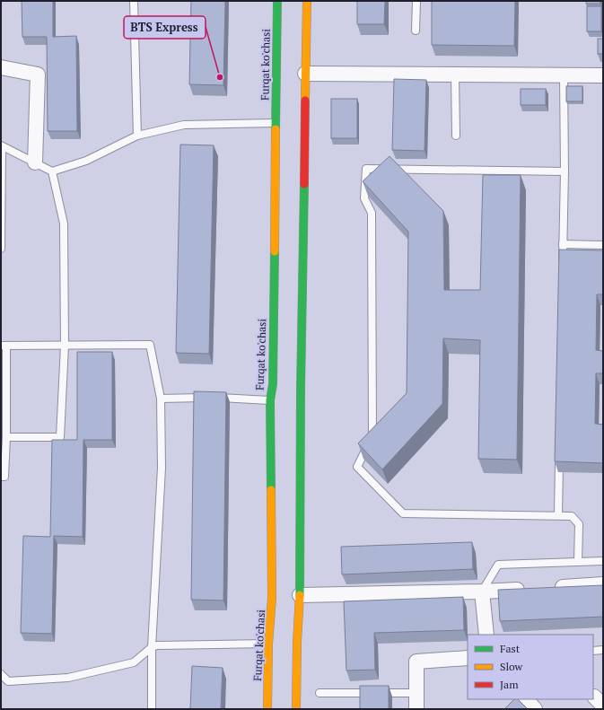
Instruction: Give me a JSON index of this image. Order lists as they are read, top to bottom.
{
  "streets": {
    "main road": ["Furqat ko'chasi"]
  },
  "places": ["BTS Express"],
  "legend": ["Fast", "Slow", "Jam"]
}
